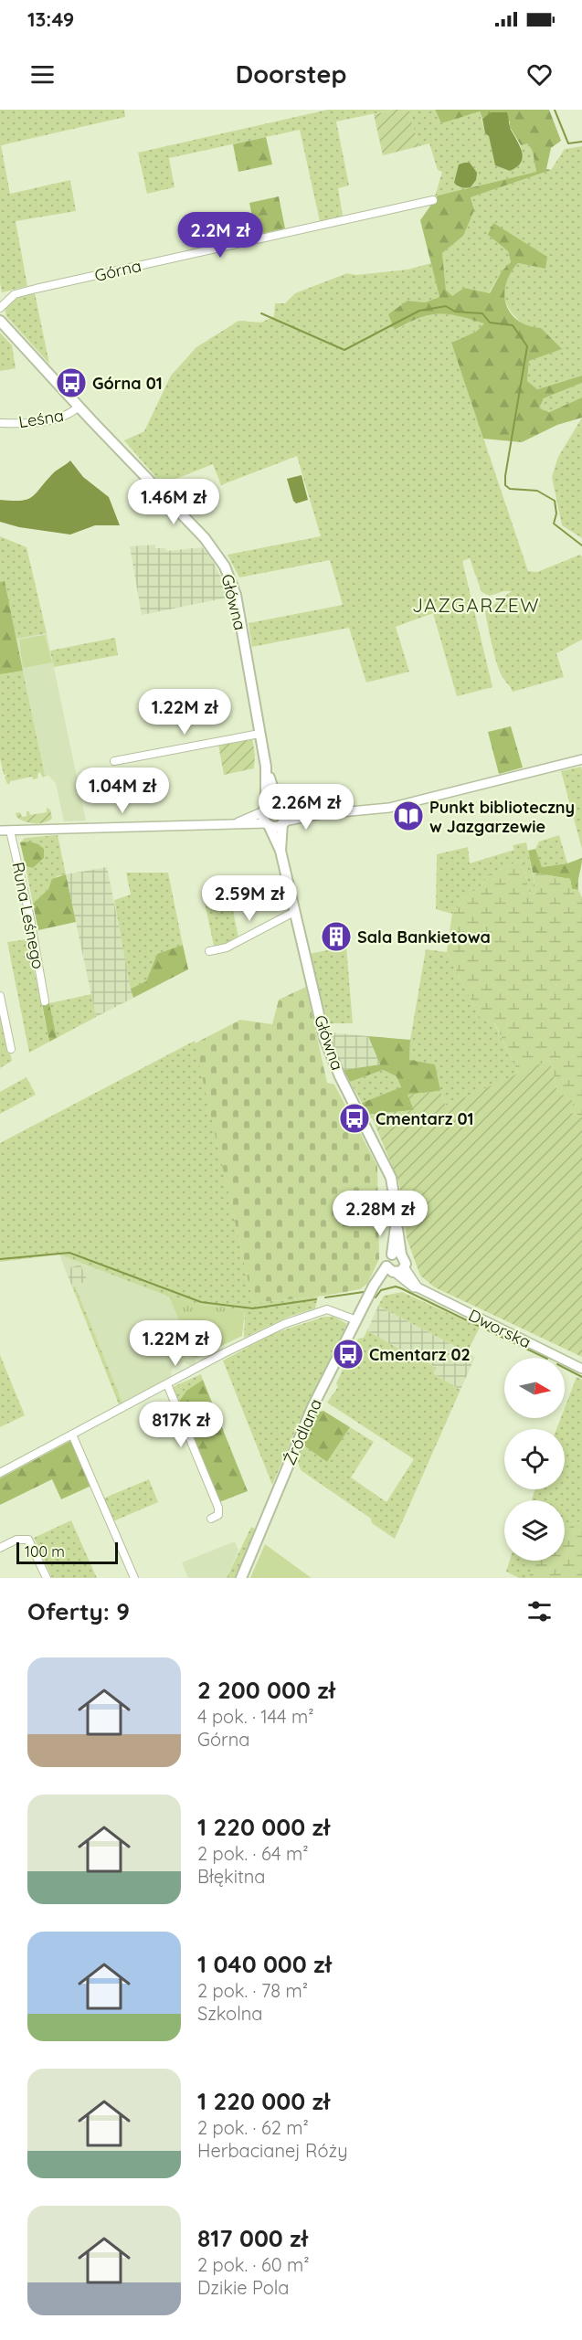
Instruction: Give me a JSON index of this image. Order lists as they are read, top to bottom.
{
  "streets": {
    "main road": ["Główna", "Źródlana"],
    "street": [
      "Górna",
      "Leśna",
      "Runa Leśnego",
      "Dworska"
    ]
  },
  "crossings": [
    ["Leśna", "Główna"],
    ["Główna", "Źródlana"],
    ["Dworska", "Źródlana"]
  ],
  "districts": ["JAZGARZEW"],
  "places": {
    "bus stop": ["Górna 01", "Cmentarz 01", "Cmentarz 02"],
    "library": ["Punkt biblioteczny w Jazgarzewie"],
    "building": ["Sala Bankietowa"]
  },
  "scale_bar": "100 m",
  "north": "right",
  "page": {
    "status": "13:49",
    "header": "Doorstep",
    "price": [
      "2.2M zł",
      "1.46M zł",
      "1.22M zł",
      "1.04M zł",
      "2.26M zł",
      "2.59M zł",
      "2.28M zł",
      "1.22M zł",
      "817K zł"
    ],
    "scale": "100 m",
    "heading": "Oferty: 9",
    "list": [
      {
        "name": "2 200 000 zł",
        "note": "4 pok. · 144 m² · Górna"
      },
      {
        "name": "1 220 000 zł",
        "note": "2 pok. · 64 m² · Błękitna"
      },
      {
        "name": "1 040 000 zł",
        "note": "2 pok. · 78 m² · Szkolna"
      },
      {
        "name": "1 220 000 zł",
        "note": "2 pok. · 62 m² · Herbacianej Róży"
      },
      {
        "name": "817 000 zł",
        "note": "2 pok. · 60 m² · Dzikie Pola"
      }
    ]
  }
}
